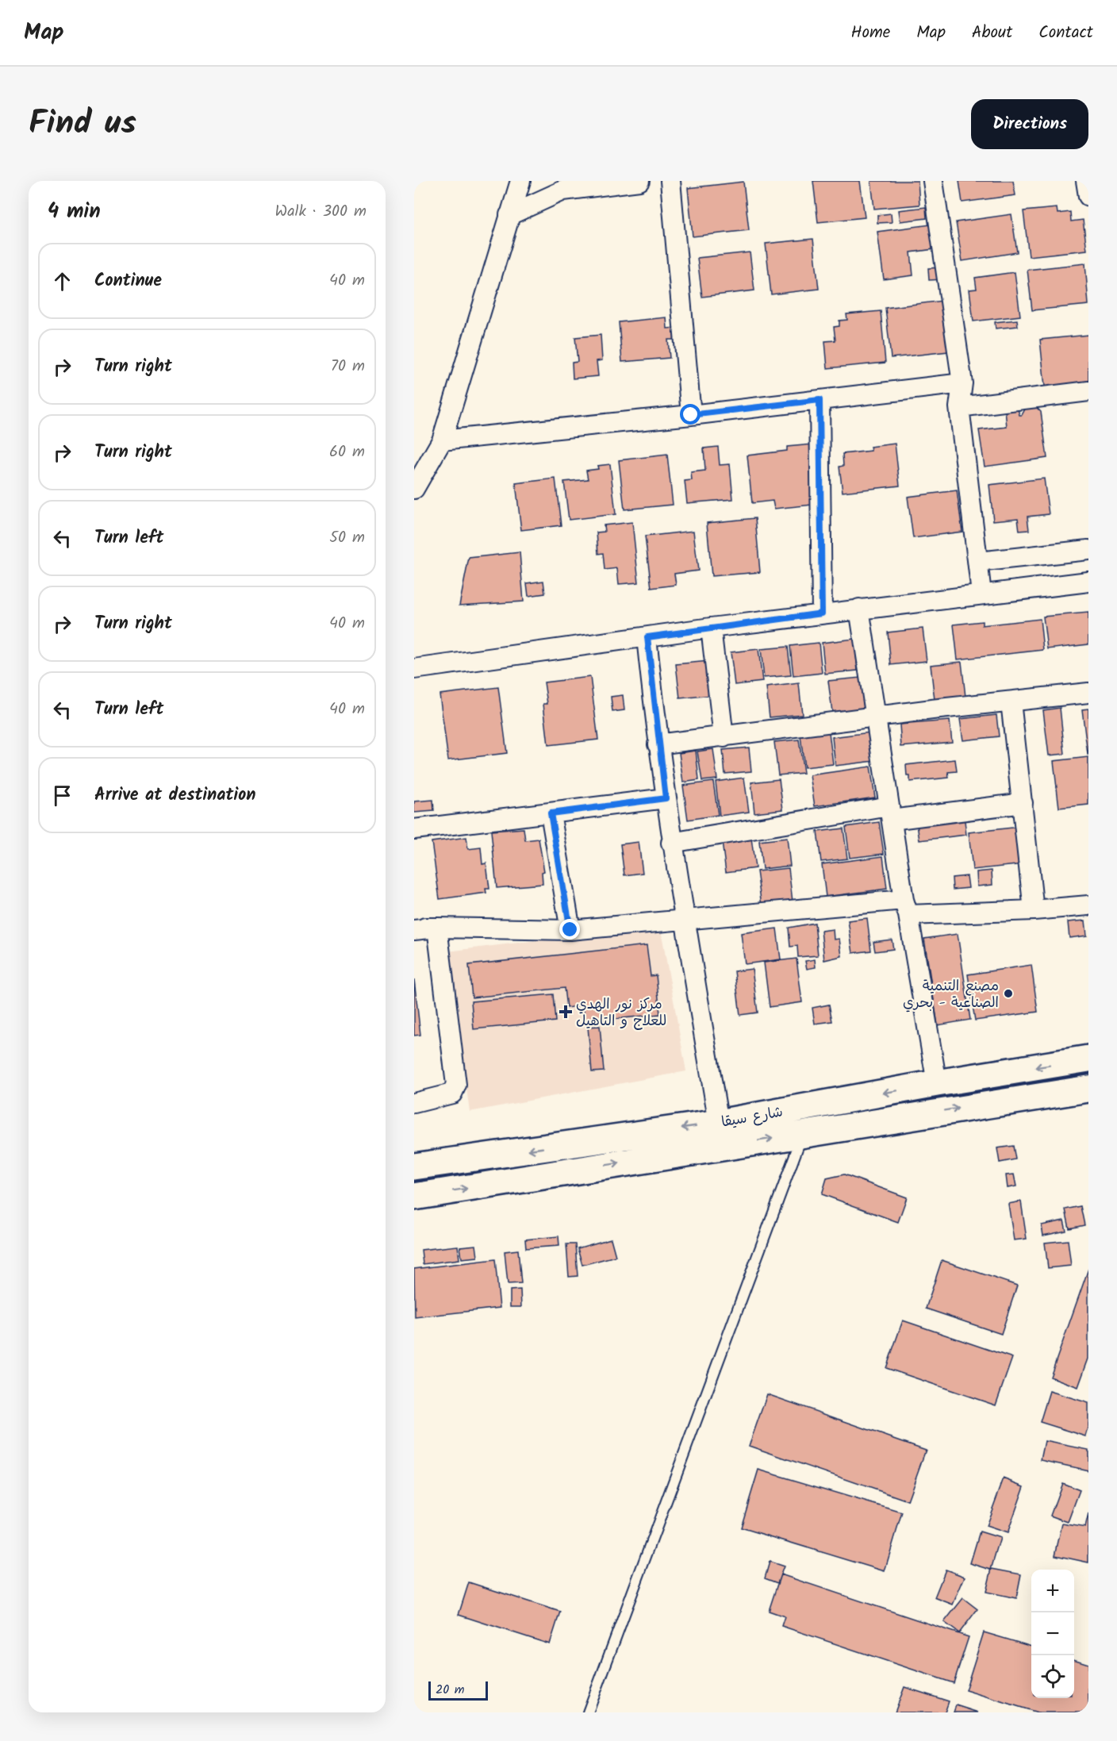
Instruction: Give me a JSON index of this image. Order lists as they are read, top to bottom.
{
  "streets": {
    "main road": ["شارع سيقا"]
  },
  "places": {
    "other": ["مصنع التنمية الصناعية - بحري"],
    "health": ["مركز نور الهدي للعلاج و التاهيل"]
  },
  "scale_bar": "20 m",
  "page": {
    "header": "Map",
    "nav": [
      "Home",
      "Map",
      "About",
      "Contact"
    ],
    "title": "Find us",
    "buttons": "Directions",
    "heading": ["4 min", "Walk · 300 m"],
    "list": [
      ["Continue", "40 m"],
      ["Turn right", "70 m"],
      ["Turn right", "60 m"],
      ["Turn left", "50 m"],
      ["Turn right", "40 m"],
      ["Turn left", "40 m"],
      "Arrive at destination"
    ],
    "map_buttons": ["+", "−"],
    "scale": "20 m"
  }
}
